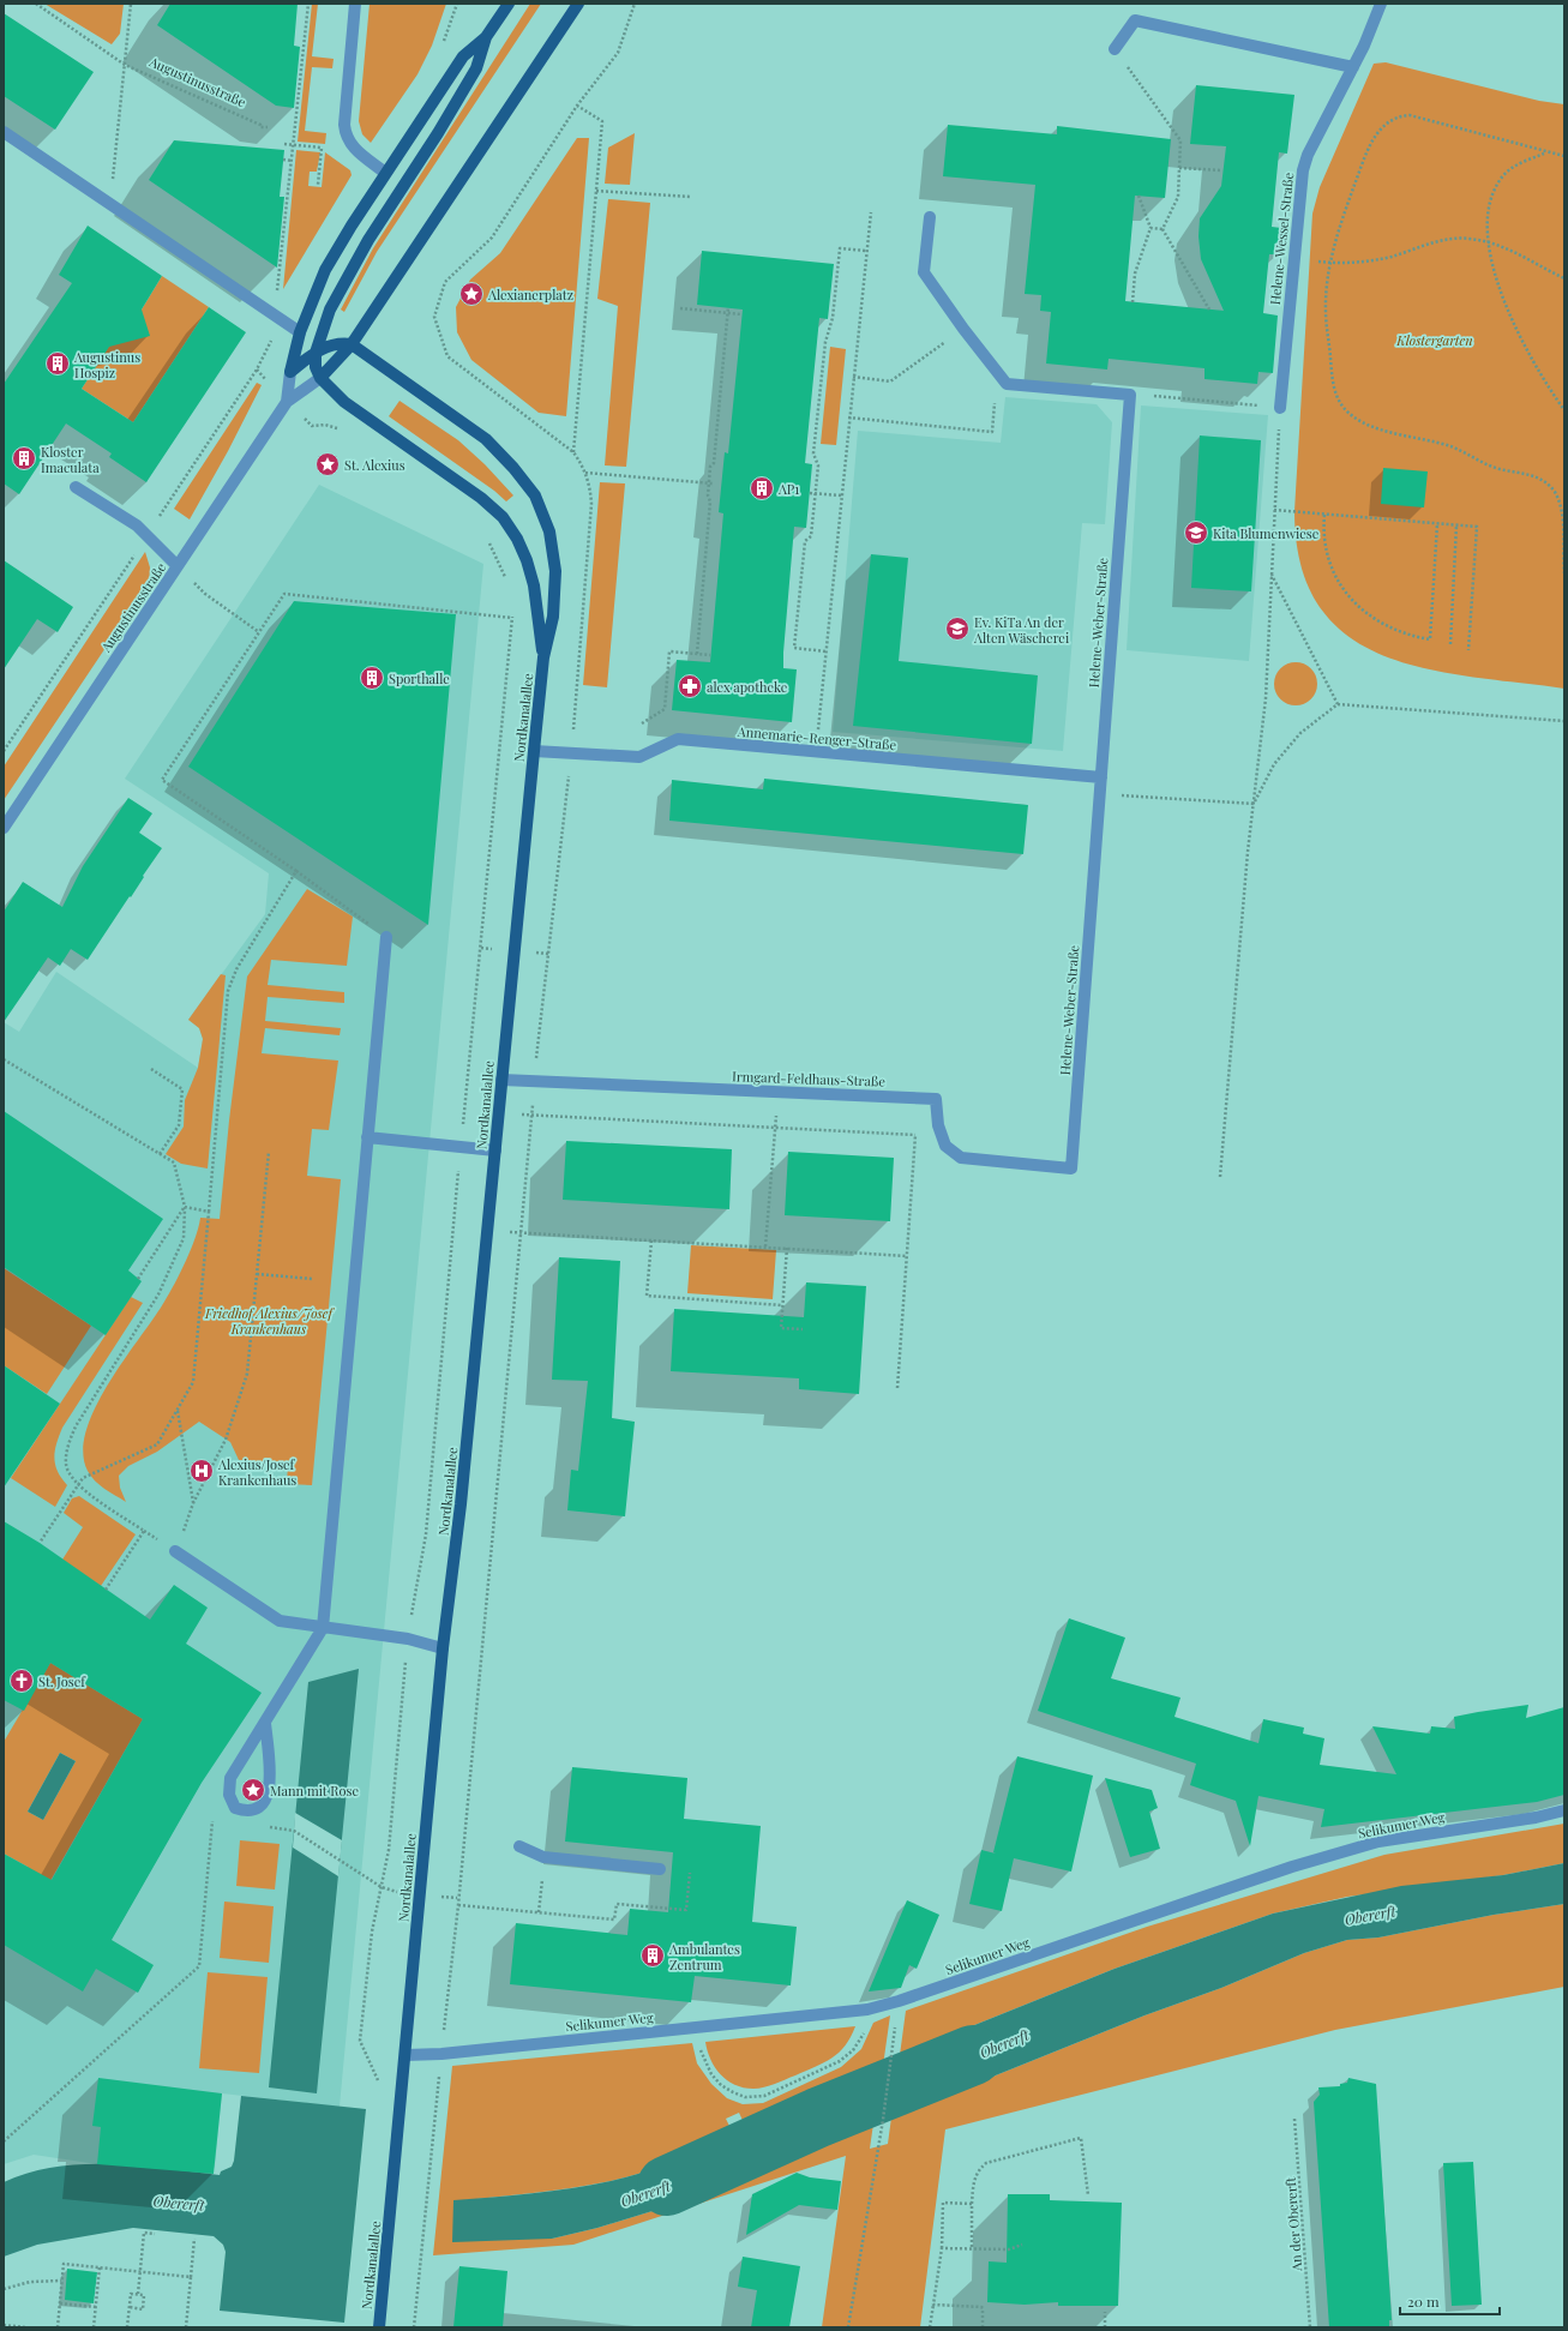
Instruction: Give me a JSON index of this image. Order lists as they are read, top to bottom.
{
  "streets": {
    "main road": ["Nordkanalallee"],
    "street": [
      "Augustinusstraße",
      "Helene-Wessel-Straße",
      "Helene-Weber-Straße",
      "Annemarie-Renger-Straße",
      "Irmgard-Feldhaus-Straße",
      "Selikumer Weg"
    ],
    "path": ["An der Obererft"]
  },
  "crossings": [
    ["Augustinusstraße", "Nordkanalallee"],
    ["Helene-Weber-Straße", "Annemarie-Renger-Straße"],
    ["Helene-Weber-Straße", "Irmgard-Feldhaus-Straße"],
    ["Nordkanalallee", "Annemarie-Renger-Straße"],
    ["Nordkanalallee", "Irmgard-Feldhaus-Straße"],
    ["Nordkanalallee", "Selikumer Weg"]
  ],
  "water": ["Obererft"],
  "parks": ["Klostergarten", "Friedhof Alexius/Josef Krankenhaus"],
  "places": {
    "place": ["Alexianerplatz", "St. Alexius", "Mann mit Rose"],
    "building": [
      "Augustinus Hospiz",
      "Kloster Imaculata",
      "AP1",
      "Sporthalle",
      "Ambulantes Zentrum"
    ],
    "school or university": ["Kita Blumenwiese", "Ev. KiTa An der Alten Wäscherei"],
    "pharmacy": ["alex apotheke"],
    "hospital": ["Alexius/Josef Krankenhaus"],
    "church": ["St. Josef"]
  },
  "scale_bar": "20 m"
}
